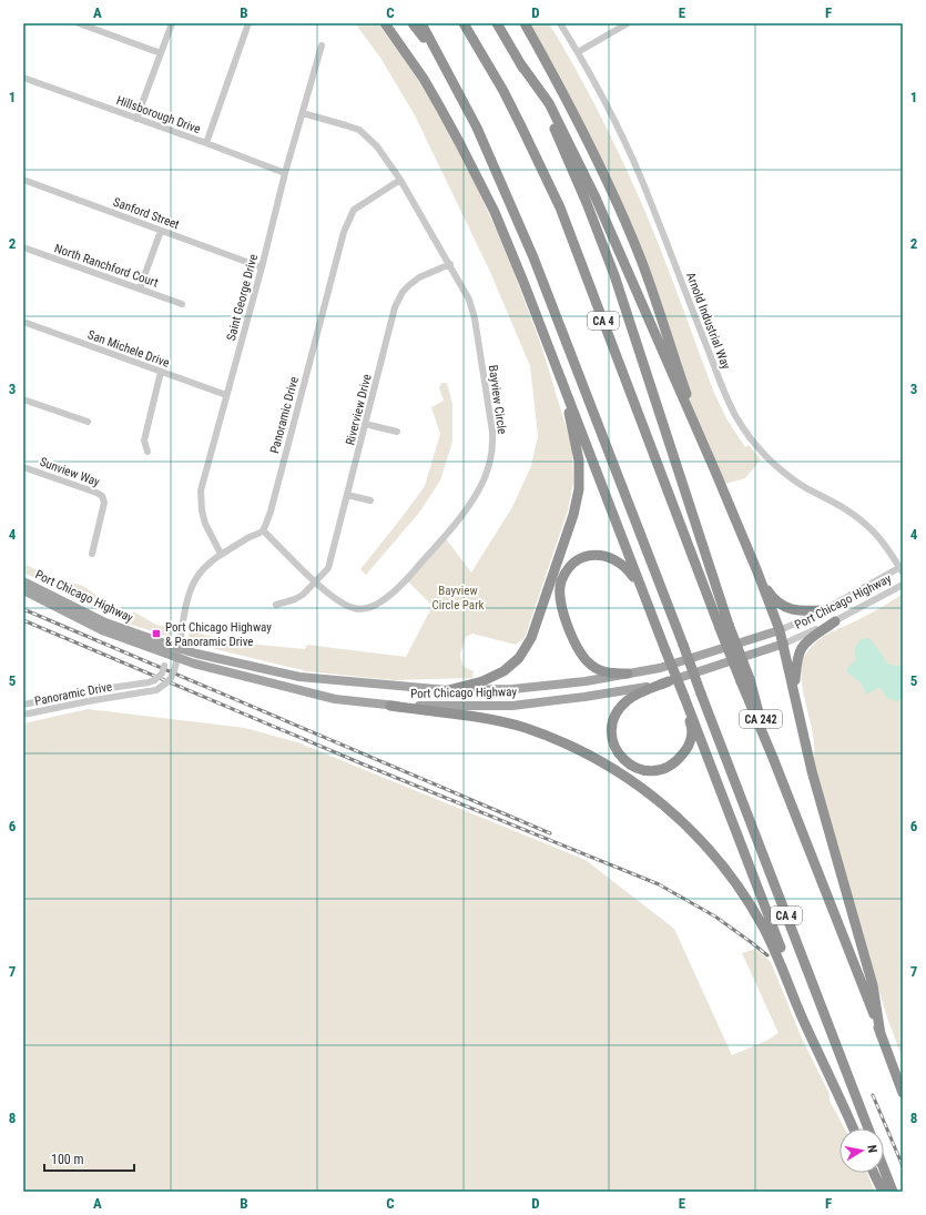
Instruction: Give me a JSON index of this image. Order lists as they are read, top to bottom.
{
  "streets": {
    "highway": ["CA 4", "CA 242"],
    "main road": ["Port Chicago Highway"],
    "street": [
      "Hillsborough Drive",
      "Sanford Street",
      "North Ranchford Court",
      "Saint George Drive",
      "Arnold Industrial Way",
      "San Michele Drive",
      "Bayview Circle",
      "Riverview Drive",
      "Panoramic Drive",
      "Sunview Way"
    ]
  },
  "crossings": [
    ["Hillsborough Drive", "Saint George Drive"],
    ["Sanford Street", "Saint George Drive"],
    ["Saint George Drive", "San Michele Drive"],
    ["Saint George Drive", "Bayview Circle"],
    ["CA 4", "CA 242"],
    ["Arnold Industrial Way", "Port Chicago Highway"],
    ["Bayview Circle", "Riverview Drive"],
    ["Bayview Circle", "Panoramic Drive"],
    ["Panoramic Drive", "Port Chicago Highway"]
  ],
  "parks": ["Bayview Circle Park"],
  "places": {
    "transit": ["Port Chicago Highway & Panoramic Drive"]
  },
  "scale_bar": "100 m",
  "north": "right",
  "grid": {
    "columns": [
      "A",
      "B",
      "C",
      "D",
      "E",
      "F"
    ],
    "rows": [
      "1",
      "2",
      "3",
      "4",
      "5",
      "6",
      "7",
      "8"
    ]
  }
}
